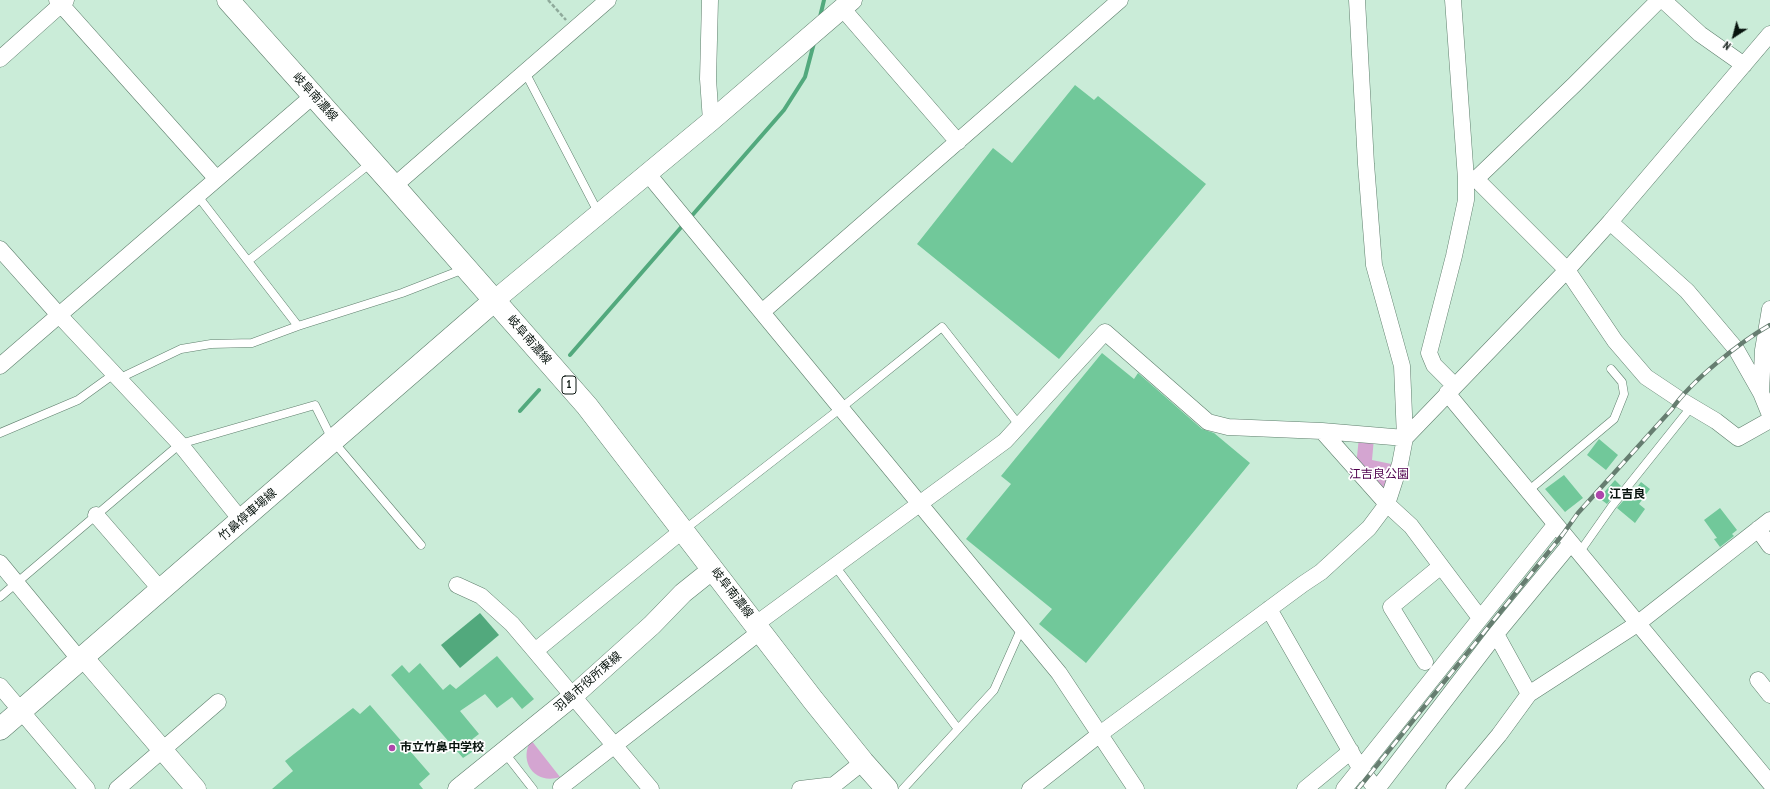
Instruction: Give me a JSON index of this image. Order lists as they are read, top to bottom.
{
  "streets": {
    "main road": ["岐阜南濃線", "1", "竹鼻停車場線"],
    "street": ["羽島市役所東線"]
  },
  "crossings": [
    ["岐阜南濃線", "竹鼻停車場線"],
    ["岐阜南濃線", "羽島市役所東線"]
  ],
  "parks": ["江吉良公園"],
  "places": ["江吉良", "市立竹鼻中学校"],
  "north": "bottom left"
}
